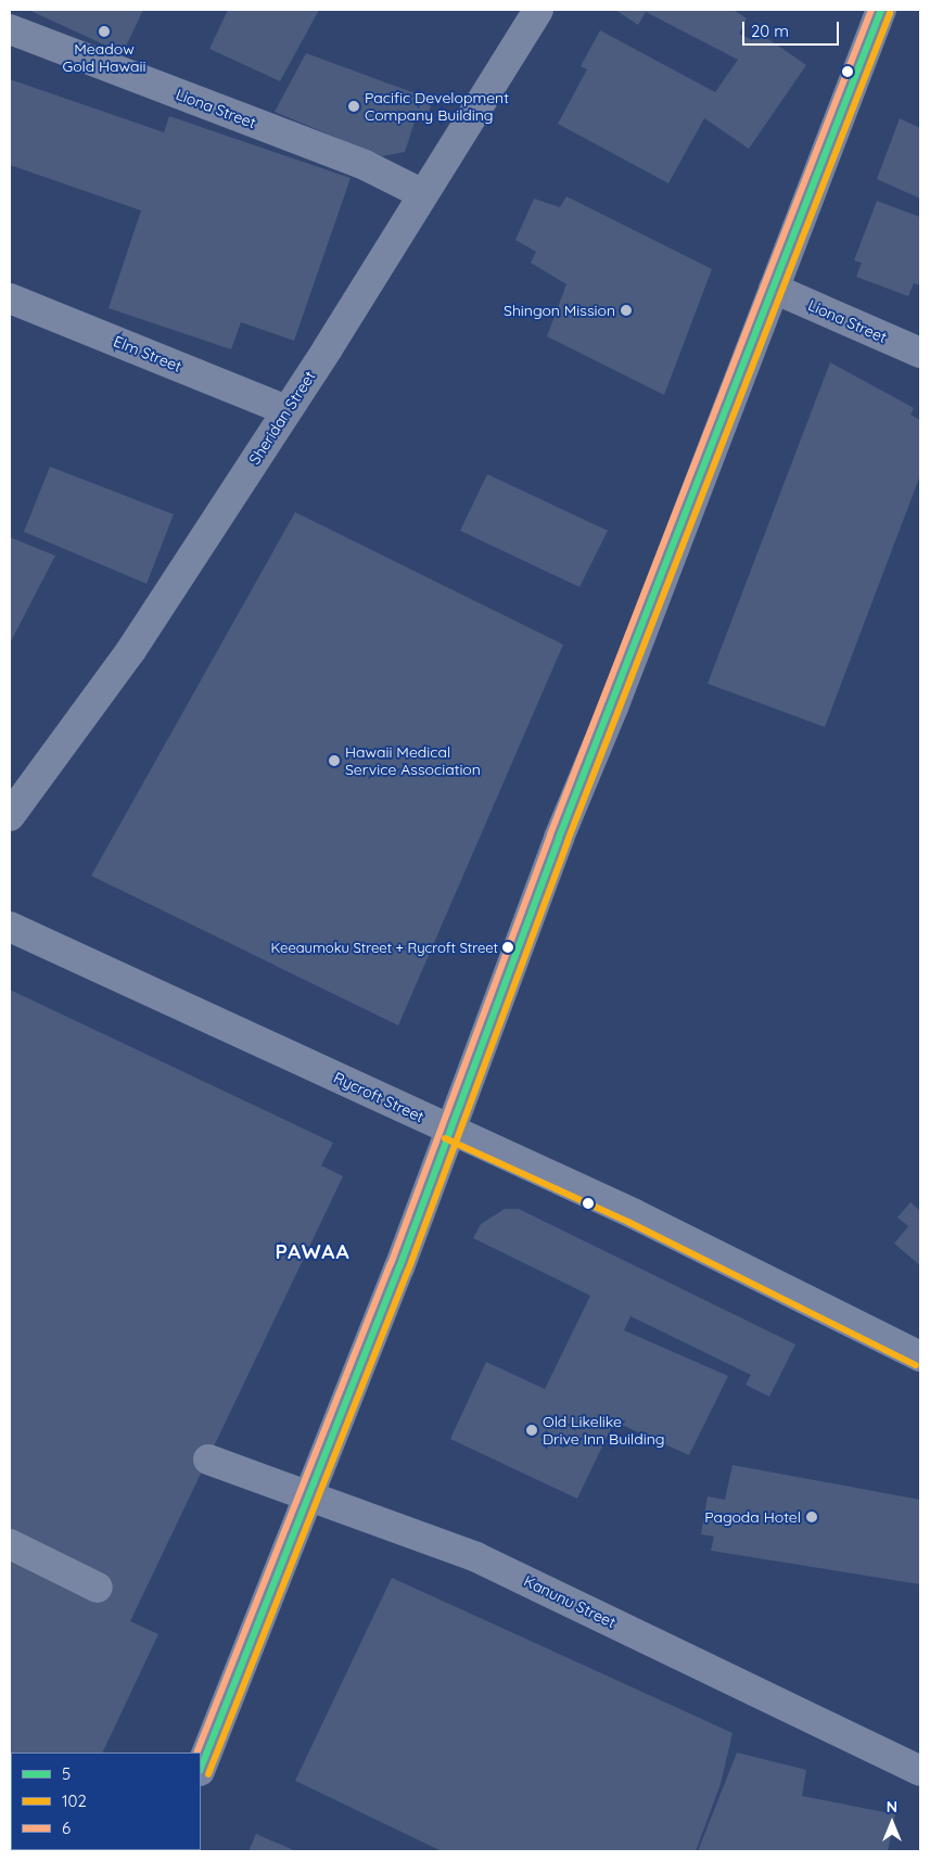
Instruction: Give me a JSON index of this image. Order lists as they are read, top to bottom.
{
  "streets": {
    "street": [
      "Liona Street",
      "Elm Street",
      "Sheridan Street",
      "Rycroft Street",
      "Kanunu Street"
    ]
  },
  "crossings": [
    ["Liona Street", "Sheridan Street"],
    ["Elm Street", "Sheridan Street"]
  ],
  "districts": ["PAWAA"],
  "places": [
    "Meadow Gold Hawaii",
    "Pacific Development Company Building",
    "Shingon Mission",
    "Hawaii Medical Service Association",
    "Keeaumoku Street + Rycroft Street",
    "Old Likelike Drive Inn Building",
    "Pagoda Hotel"
  ],
  "lines": ["transit line 5", "transit line 6", "transit line 102"],
  "legend": ["5", "102", "6"],
  "scale_bar": "20 m",
  "north": "top"
}
